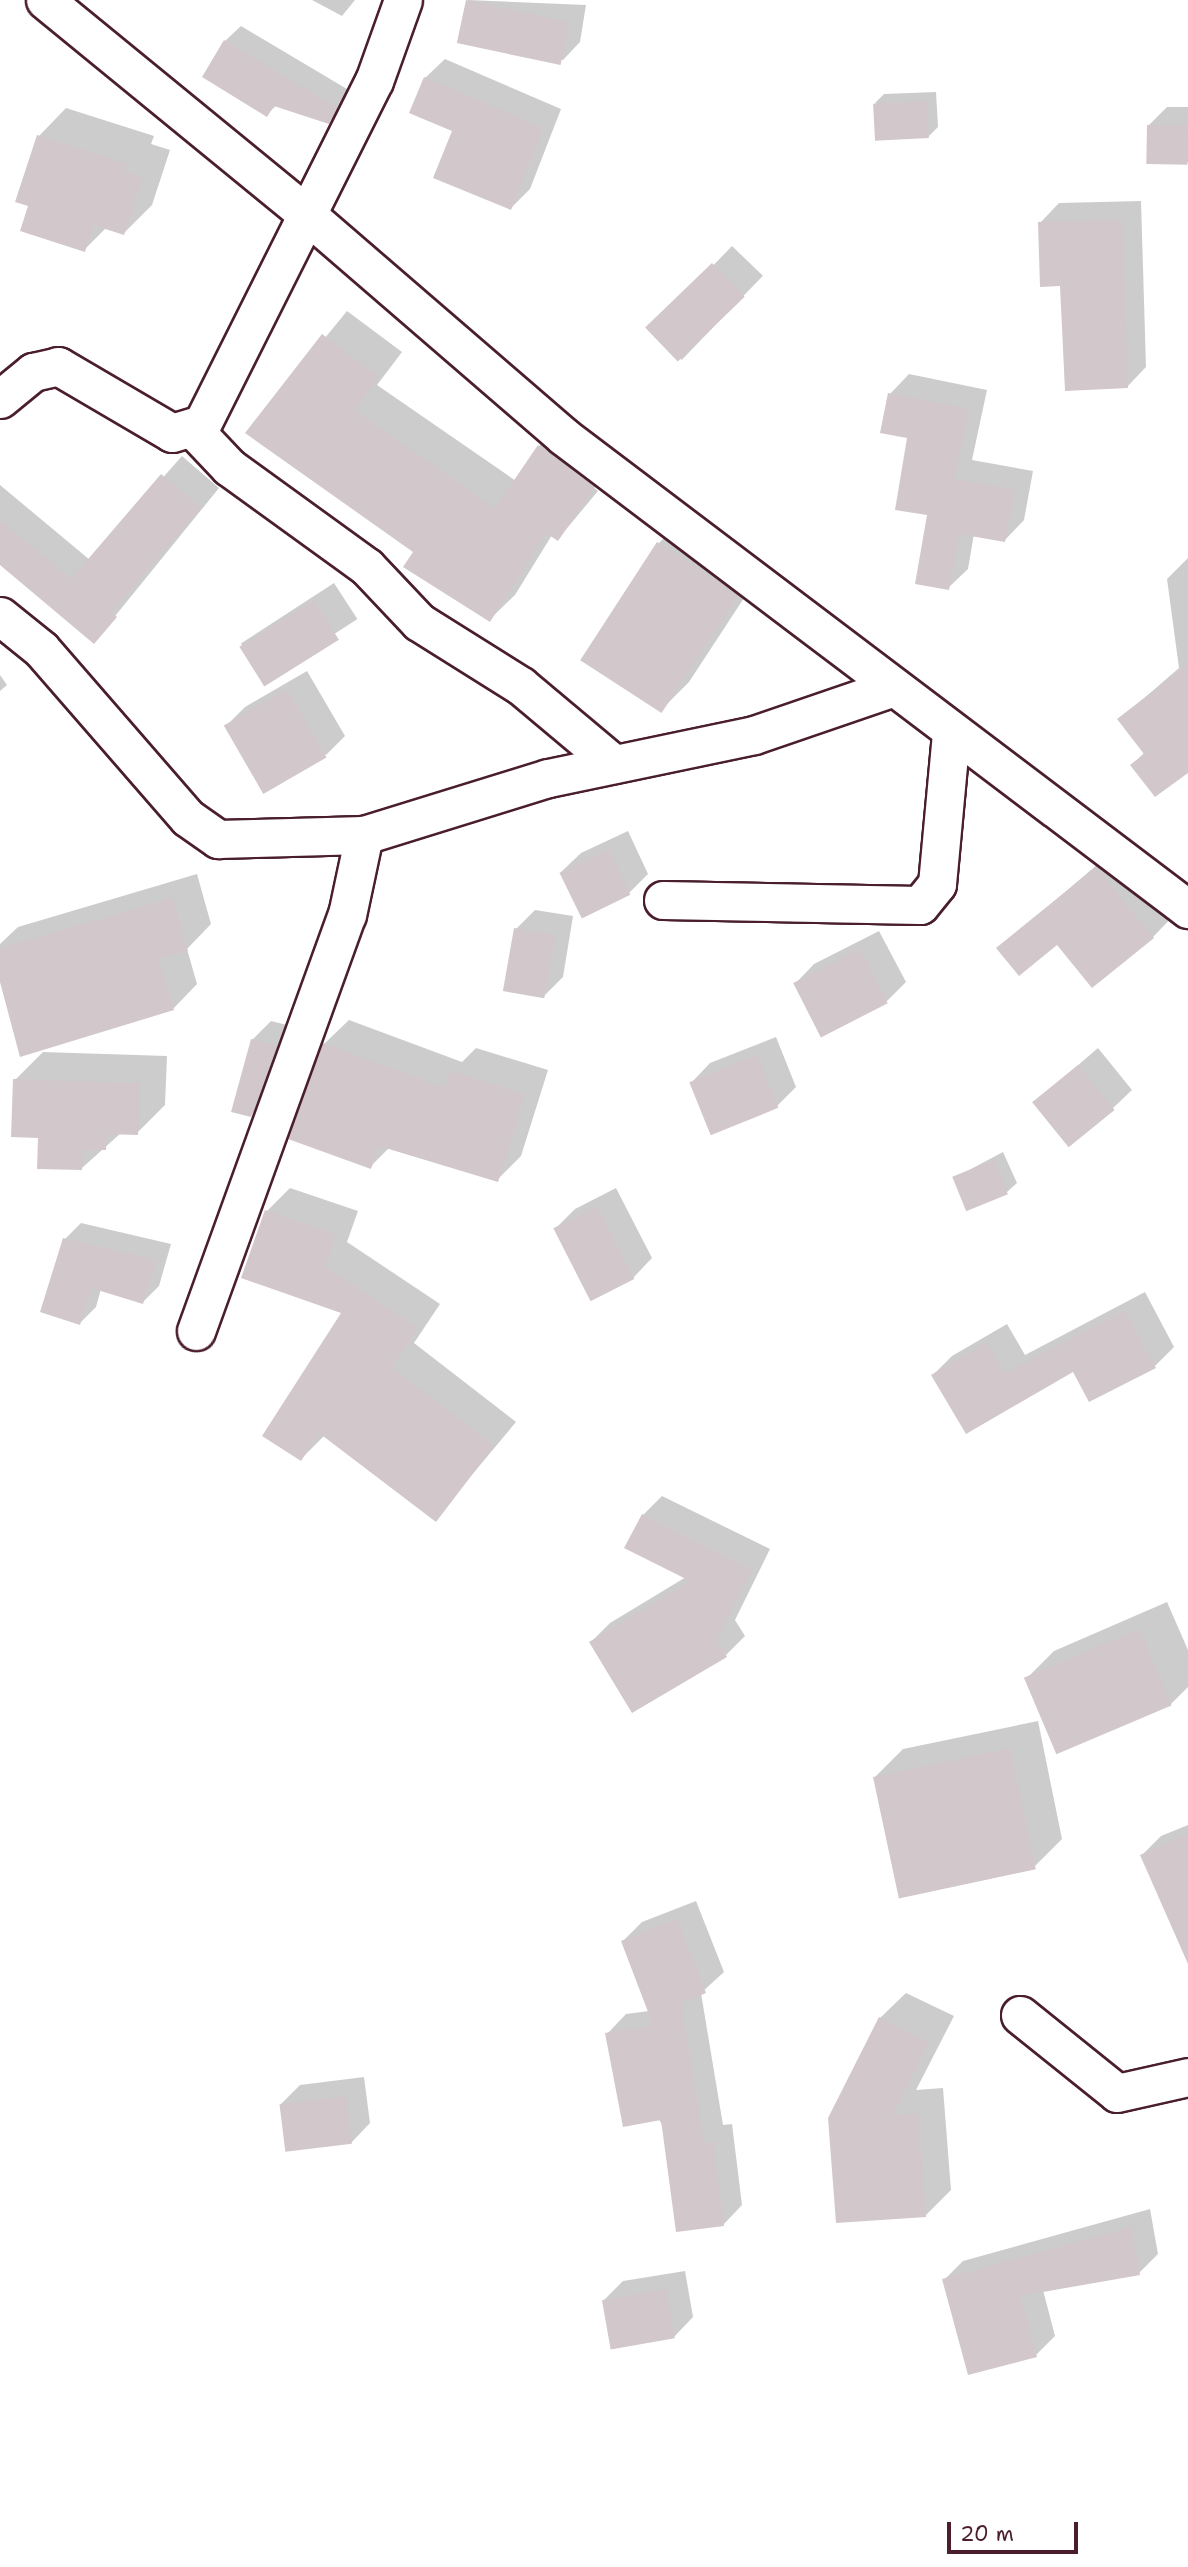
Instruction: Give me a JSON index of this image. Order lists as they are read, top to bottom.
{
  "scale_bar": "20 m"
}
